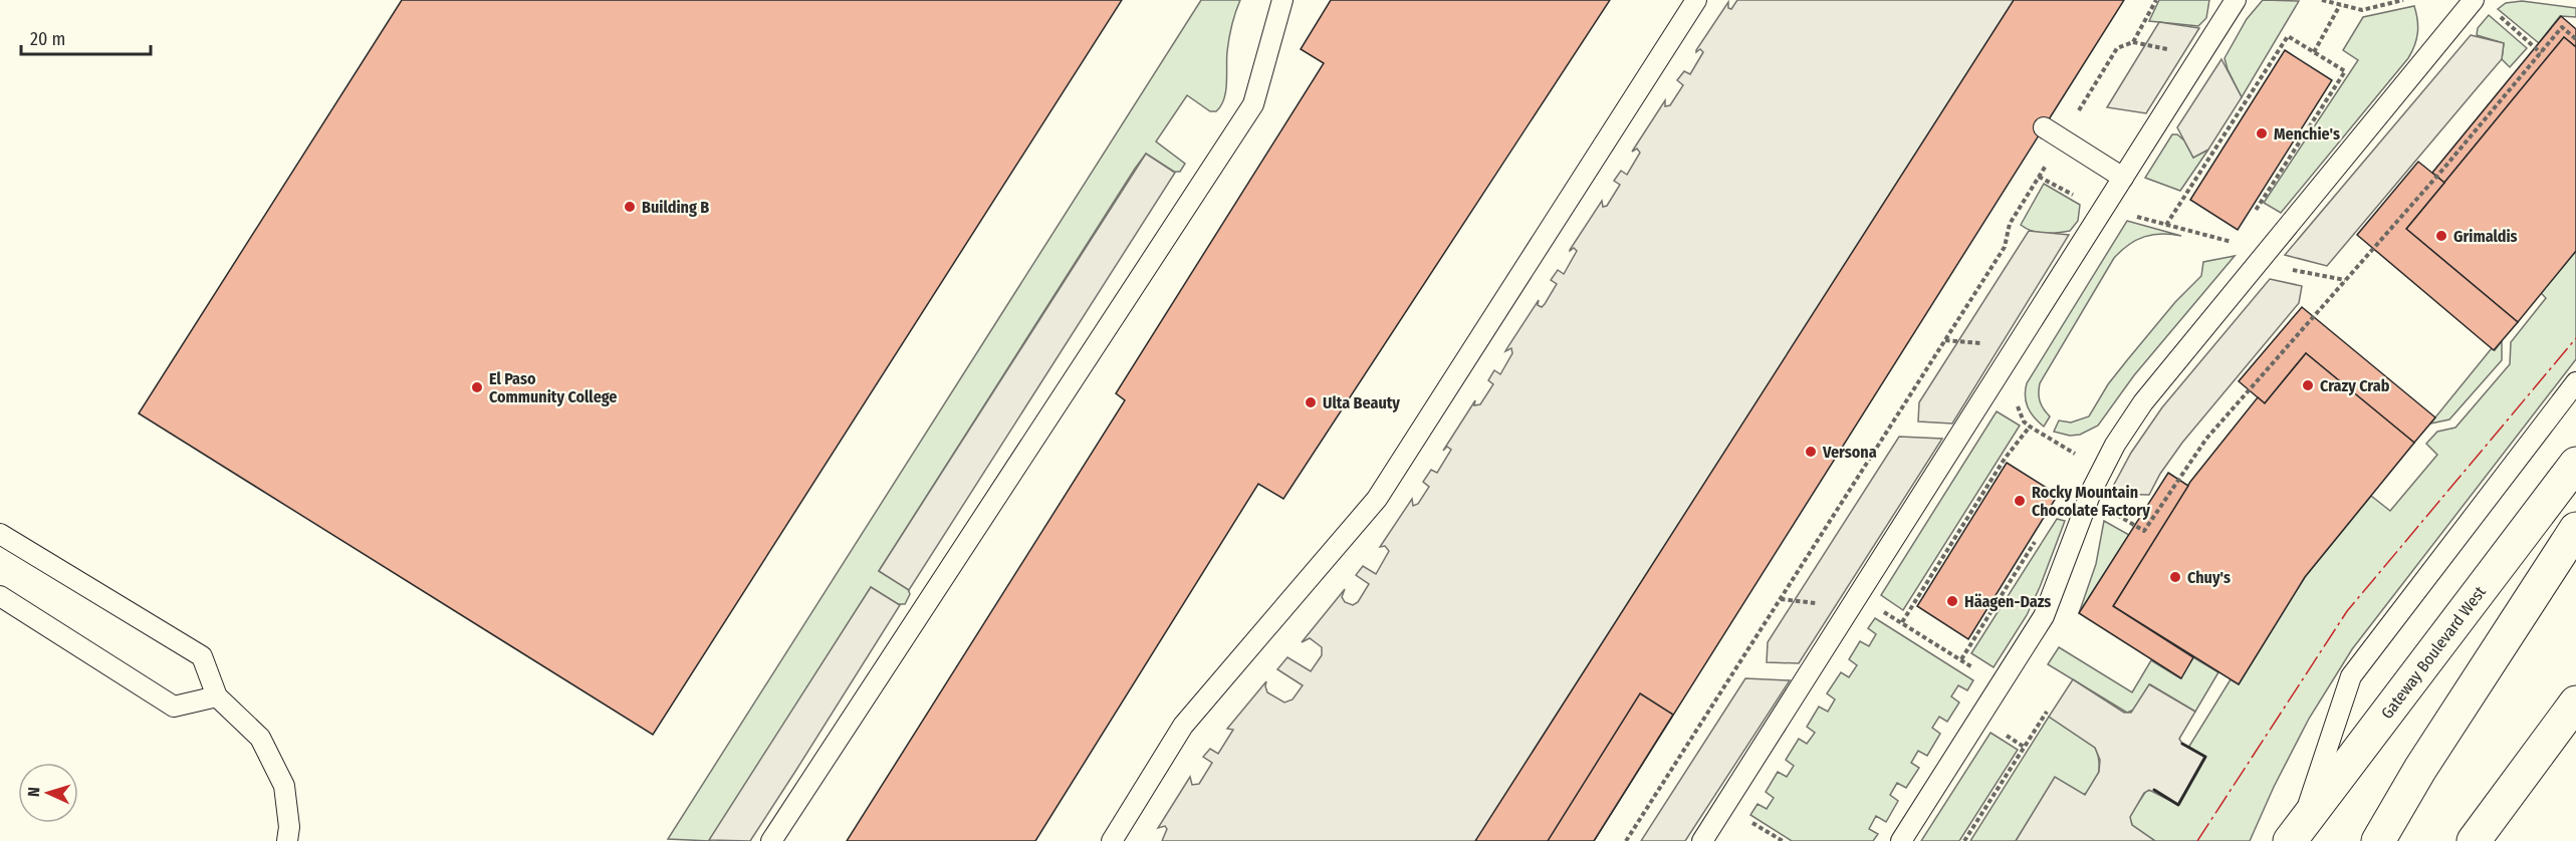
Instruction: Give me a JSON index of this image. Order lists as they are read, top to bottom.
{
  "streets": {
    "main road": ["Gateway Boulevard West"]
  },
  "places": [
    "Menchie's",
    "Building B",
    "Grimaldis",
    "Crazy Crab",
    "El Paso Community College",
    "Ulta Beauty",
    "Versona",
    "Rocky Mountain Chocolate Factory",
    "Chuy's",
    "Häagen-Dazs"
  ],
  "scale_bar": "20 m",
  "north": "left"
}
